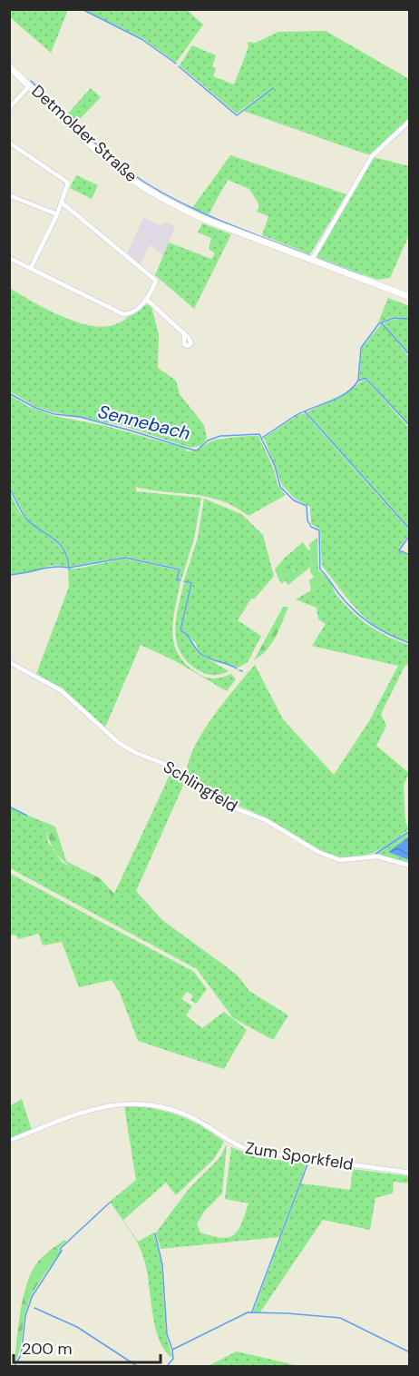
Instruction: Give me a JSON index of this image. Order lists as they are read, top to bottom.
{
  "streets": {
    "main road": ["Detmolder Straße"],
    "street": ["Schlingfeld", "Zum Sporkfeld"]
  },
  "water": ["Sennebach"],
  "scale_bar": "200 m"
}
